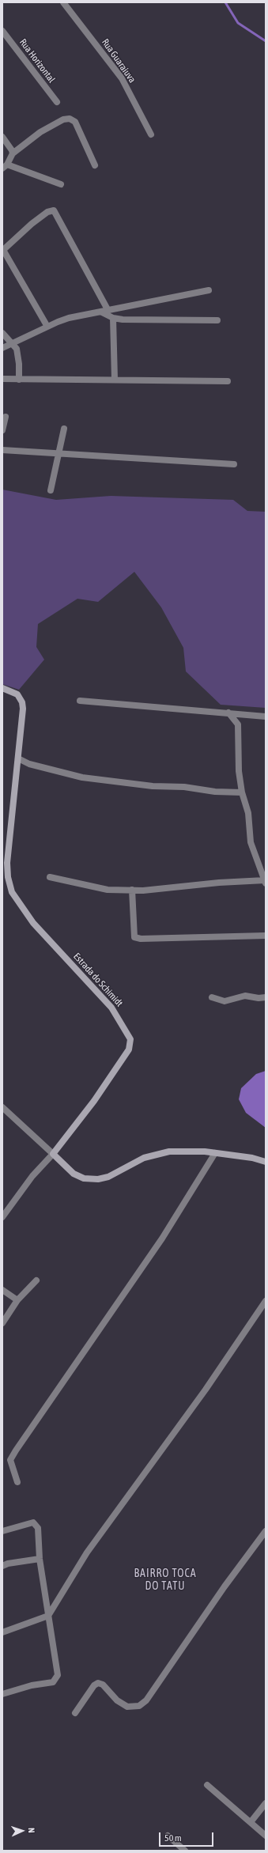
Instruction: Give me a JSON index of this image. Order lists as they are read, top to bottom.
{
  "streets": {
    "street": ["Rua Horizontal", "Rua Guaraiuva", "Estrada do Schimidt"]
  },
  "districts": ["BAIRRO TOCA DO TATU"],
  "scale_bar": "50 m",
  "north": "right"
}
